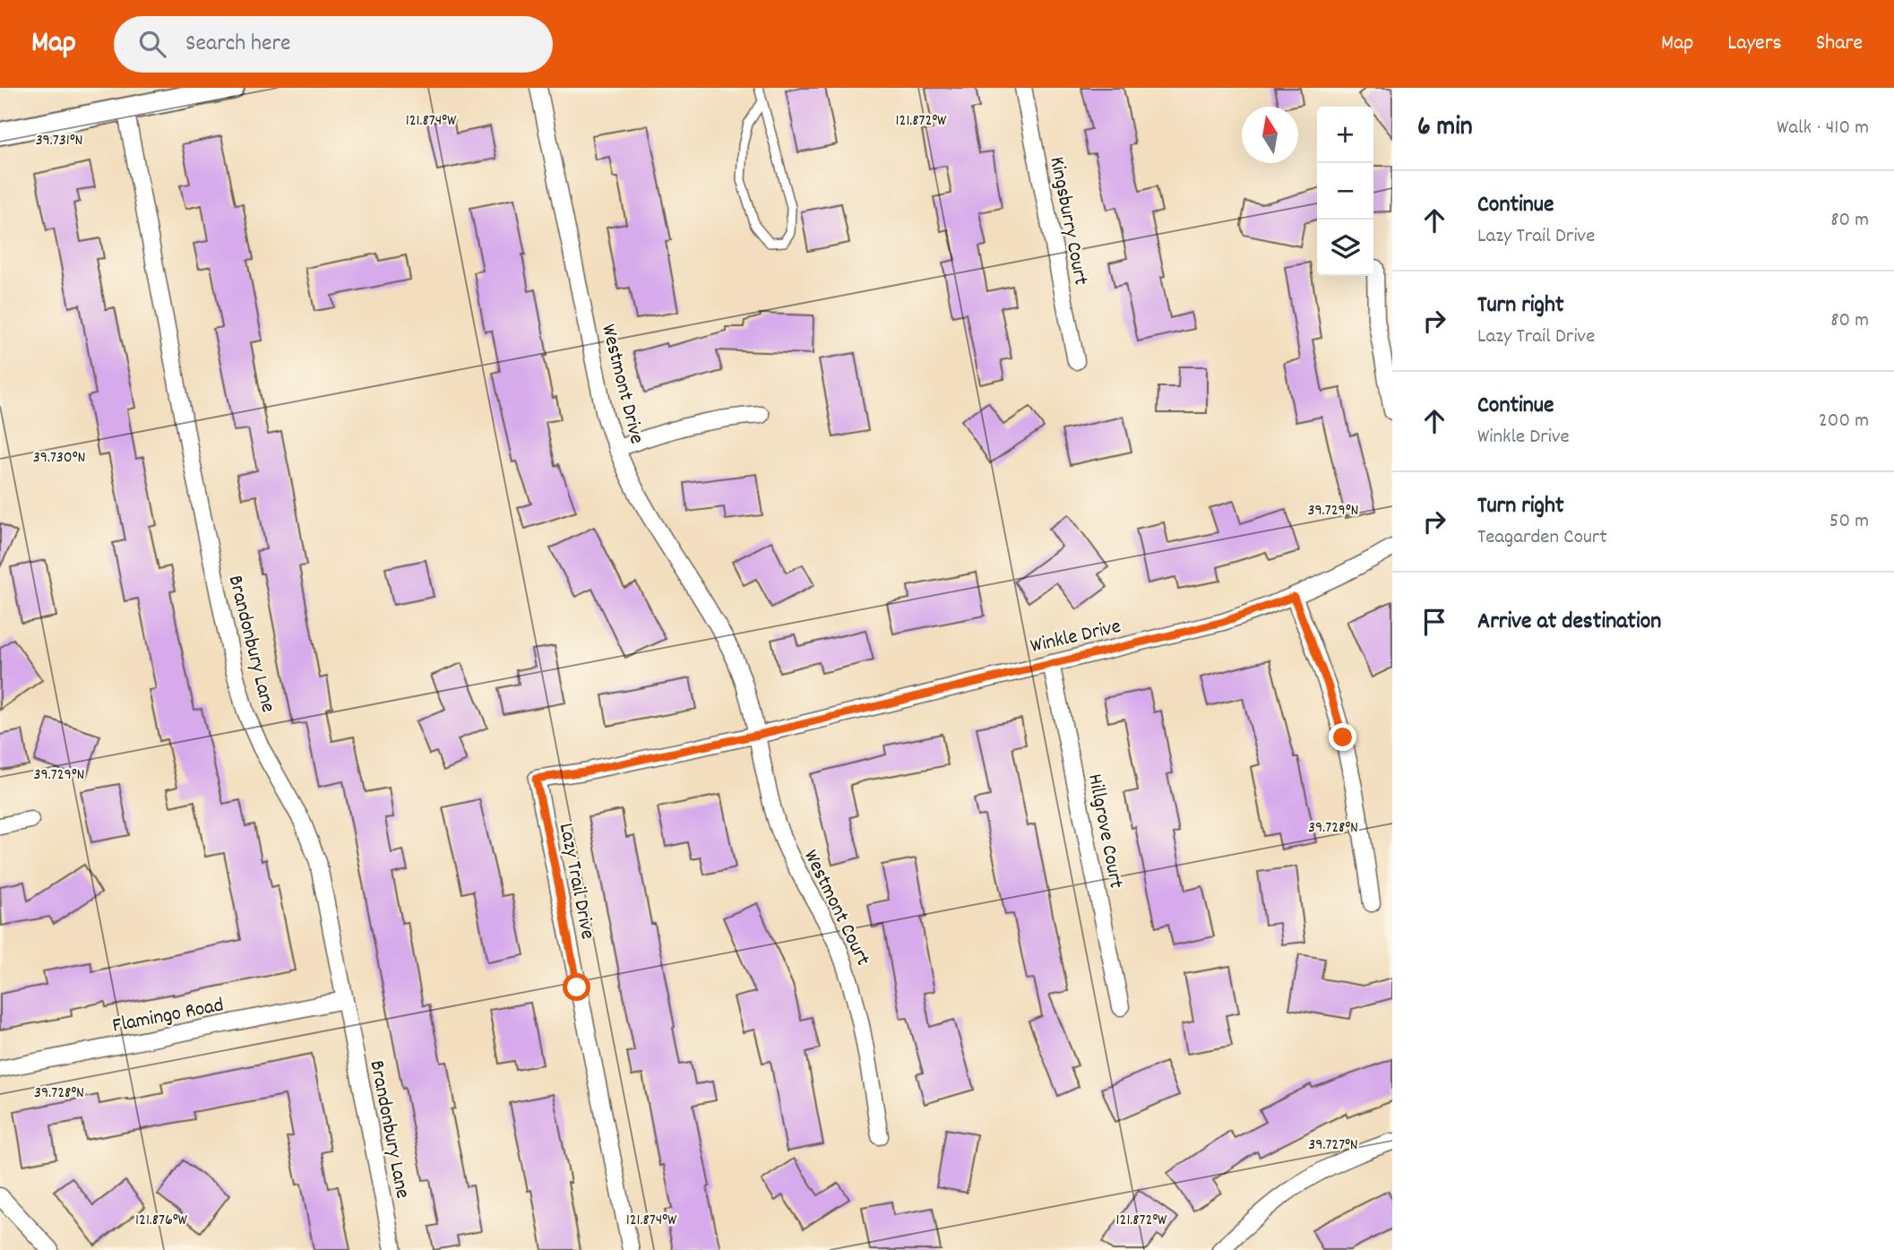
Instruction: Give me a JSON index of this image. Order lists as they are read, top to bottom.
{
  "streets": {
    "street": [
      "Kingsburry Court",
      "Westmont Drive",
      "Winkle Drive",
      "Brandonbury Lane",
      "Hillgrove Court",
      "Lazy Trail Drive",
      "Westmont Court",
      "Flamingo Road"
    ]
  },
  "crossings": [
    ["Westmont Drive", "Winkle Drive"],
    ["Westmont Drive", "Lazy Trail Drive"],
    ["Westmont Drive", "Westmont Court"],
    ["Winkle Drive", "Hillgrove Court"],
    ["Winkle Drive", "Lazy Trail Drive"],
    ["Winkle Drive", "Westmont Court"],
    ["Brandonbury Lane", "Flamingo Road"],
    ["Lazy Trail Drive", "Westmont Court"]
  ],
  "north": "top",
  "page": {
    "header": "Map",
    "search": "Search here",
    "nav": ["Map", "Layers", "Share"],
    "heading": ["6 min", "Walk · 410 m"],
    "map_buttons": ["+", "−"],
    "list": [
      ["Continue", "Lazy Trail Drive", "80 m"],
      ["Turn right", "Lazy Trail Drive", "80 m"],
      ["Continue", "Winkle Drive", "200 m"],
      ["Turn right", "Teagarden Court", "50 m"],
      "Arrive at destination"
    ]
  },
  "coordinates": [
    "121.874°W",
    "121.872°W",
    "39.731°N",
    "39.730°N",
    "39.729°N",
    "39.728°N",
    "39.727°N",
    "121.876°W"
  ]
}
